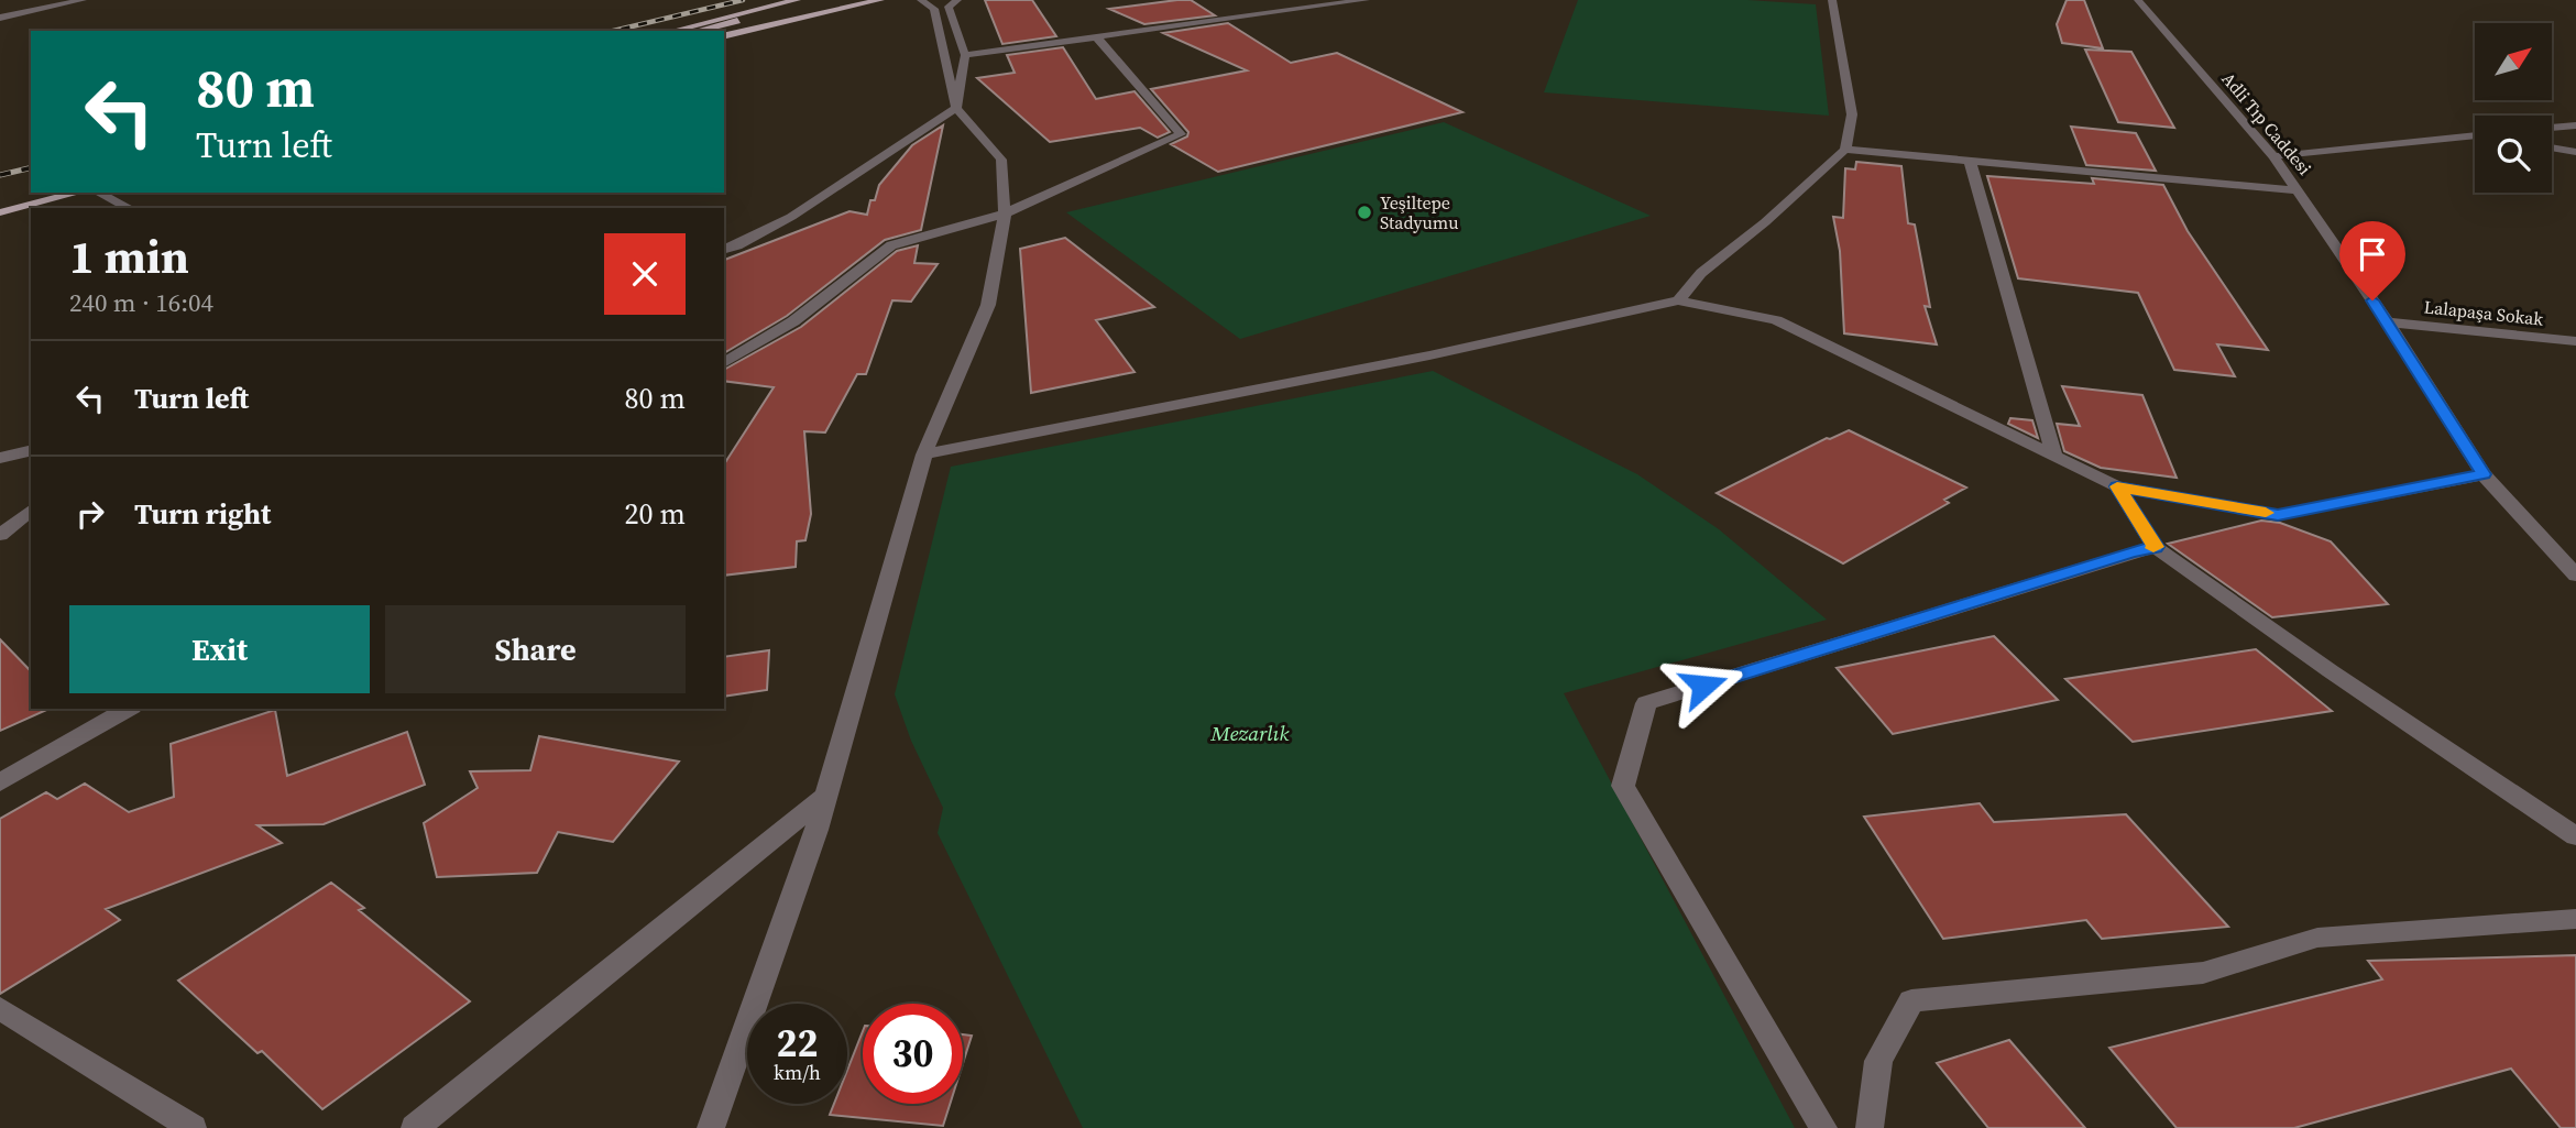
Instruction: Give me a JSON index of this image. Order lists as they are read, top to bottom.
{
  "streets": {
    "street": ["Adli Tıp Caddesi", "Lalapaşa Sokak"]
  },
  "crossings": [
    ["Adli Tıp Caddesi", "Lalapaşa Sokak"]
  ],
  "parks": ["Mezarlık"],
  "places": ["Yeşiltepe Stadyumu"],
  "north": "top right",
  "page": {
    "turn": ["80 m", "Turn left"],
    "heading": ["1 min", "240 m · 16:04"],
    "list": [
      {
        "name": "Turn left",
        "value": "80 m"
      },
      {
        "name": "Turn right",
        "value": "20 m"
      }
    ],
    "buttons": ["Exit", "Share"],
    "speed": "22 km/h",
    "limit": "30"
  }
}
